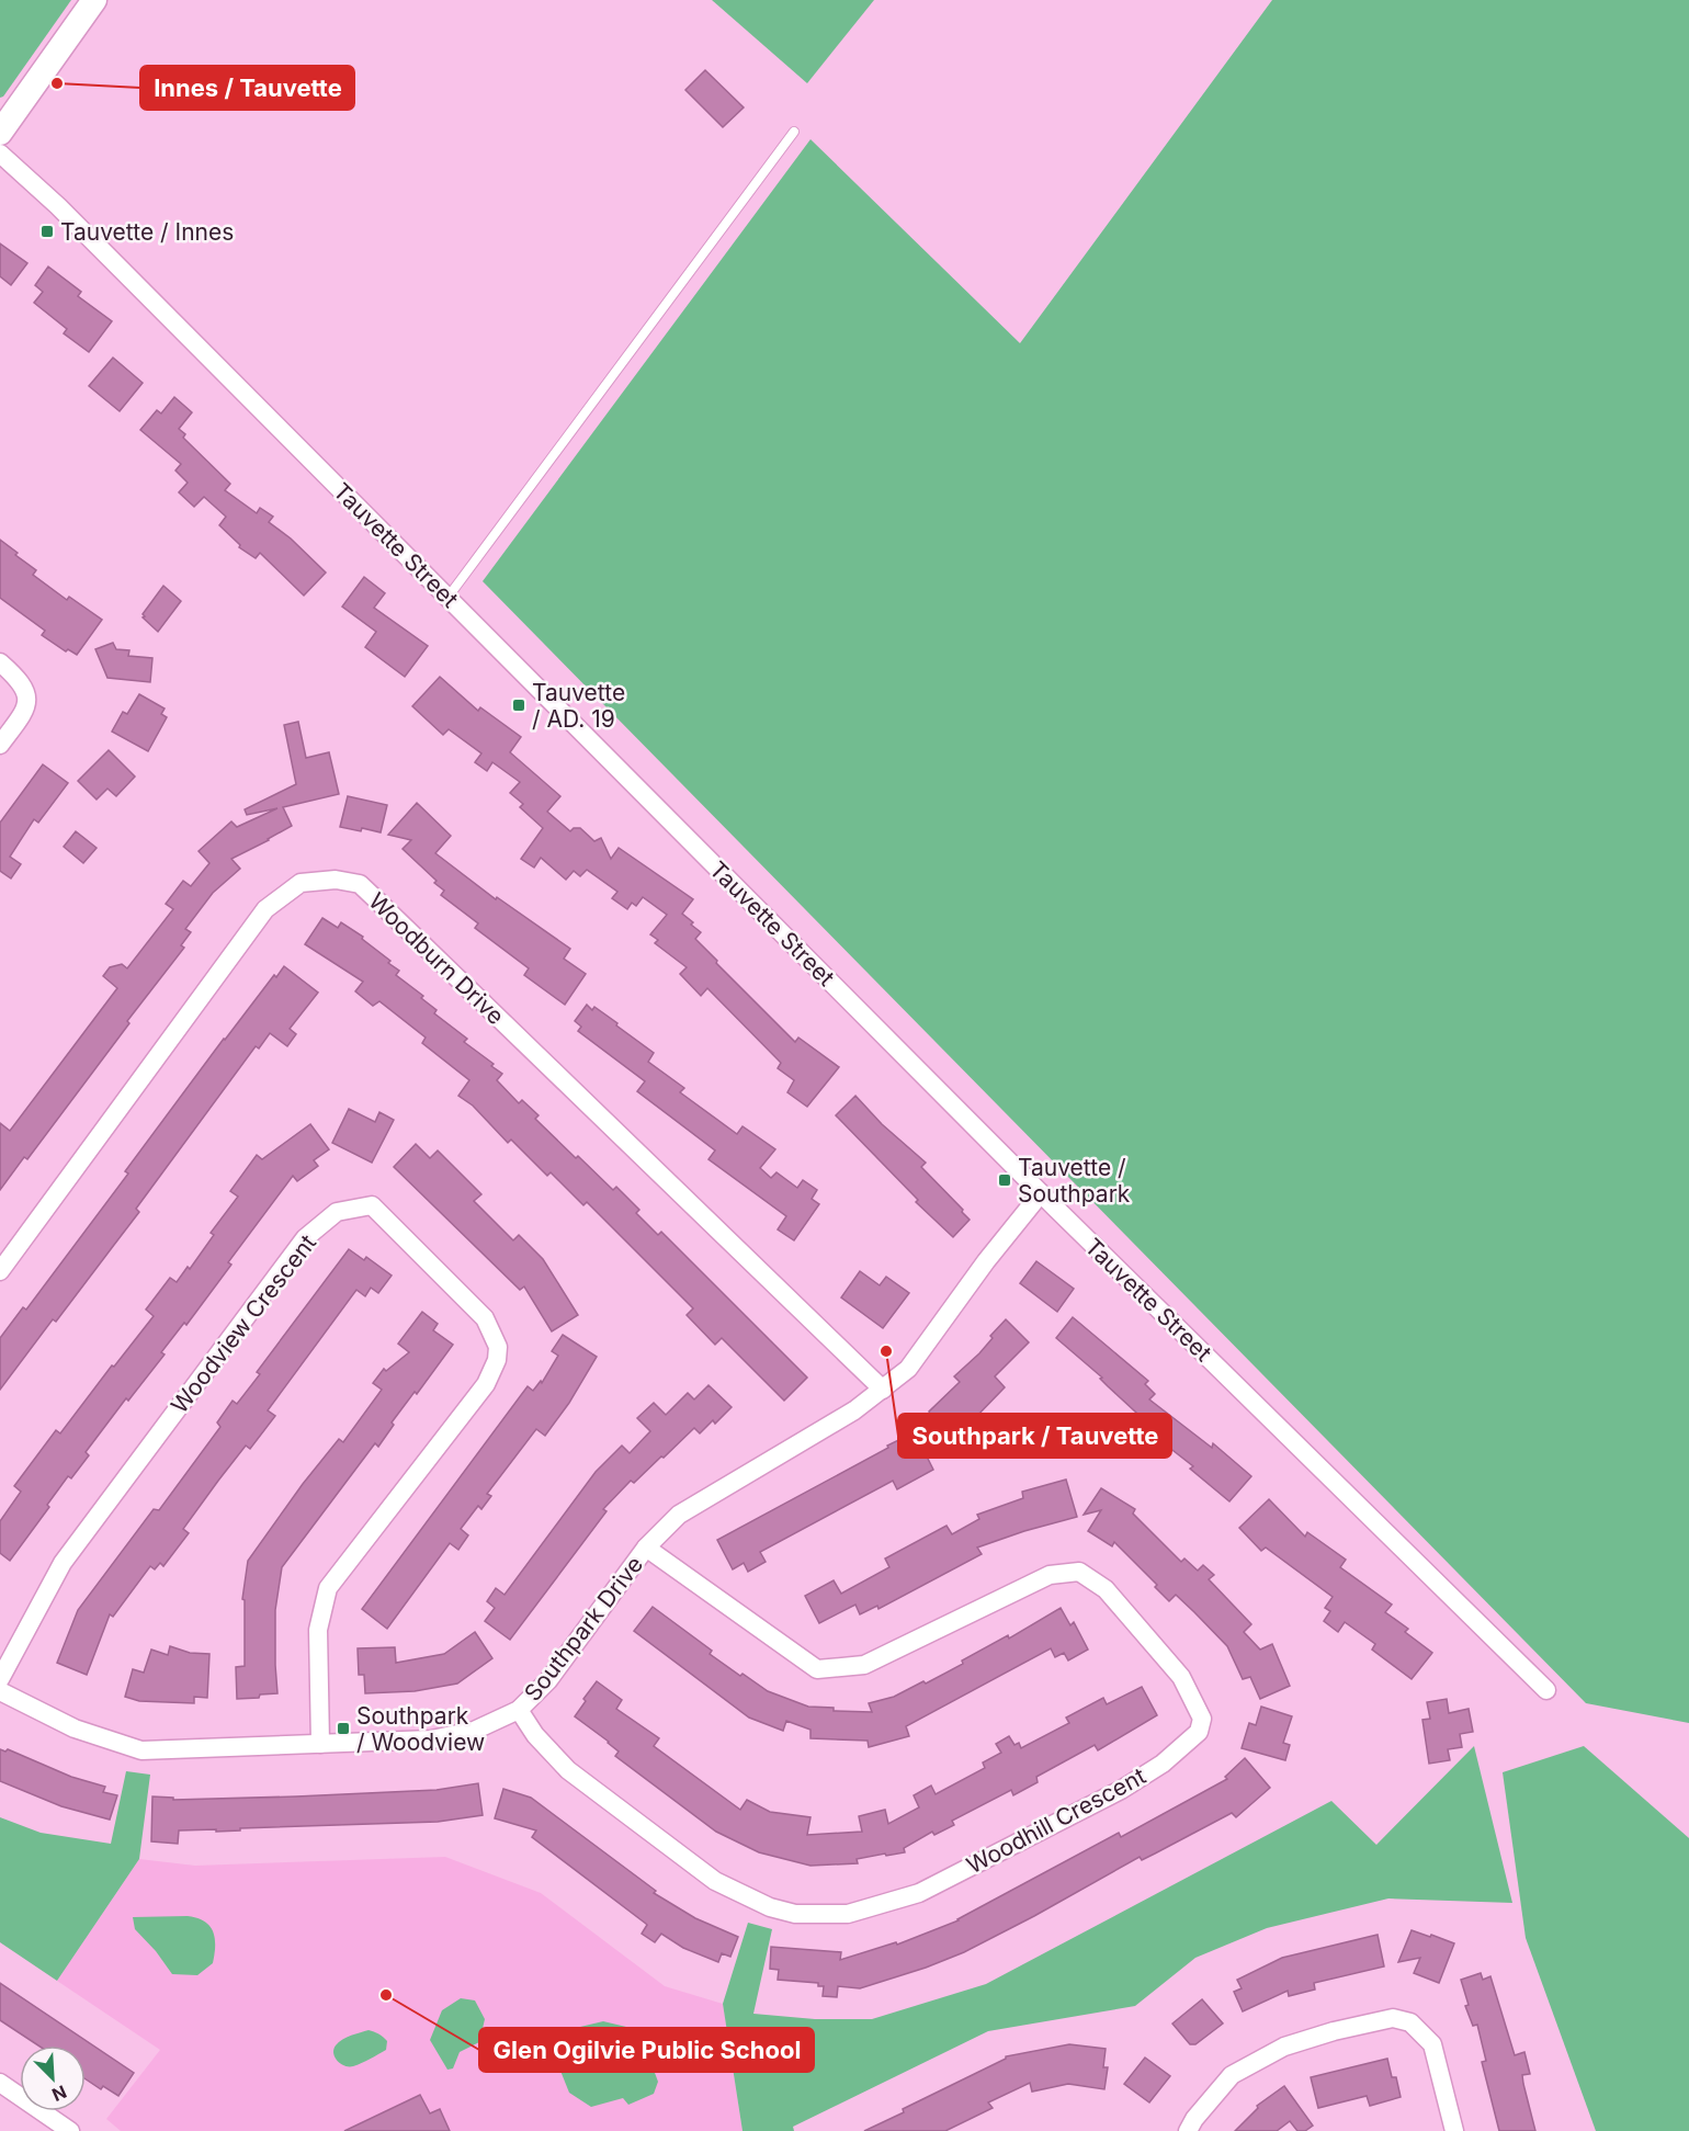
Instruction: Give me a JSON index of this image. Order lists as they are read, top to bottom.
{
  "streets": {
    "street": [
      "Tauvette Street",
      "Woodburn Drive",
      "Woodview Crescent",
      "Southpark Drive",
      "Woodhill Crescent"
    ]
  },
  "crossings": [
    ["Tauvette Street", "Southpark Drive"],
    ["Woodburn Drive", "Southpark Drive"],
    ["Woodview Crescent", "Southpark Drive"],
    ["Southpark Drive", "Woodhill Crescent"]
  ],
  "places": {
    "other": ["Innes / Tauvette", "Southpark / Tauvette", "Glen Ogilvie Public School"],
    "transit": [
      "Tauvette / Innes",
      "Tauvette / AD. 19",
      "Tauvette / Southpark",
      "Southpark / Woodview"
    ]
  },
  "north": "bottom right"
}
